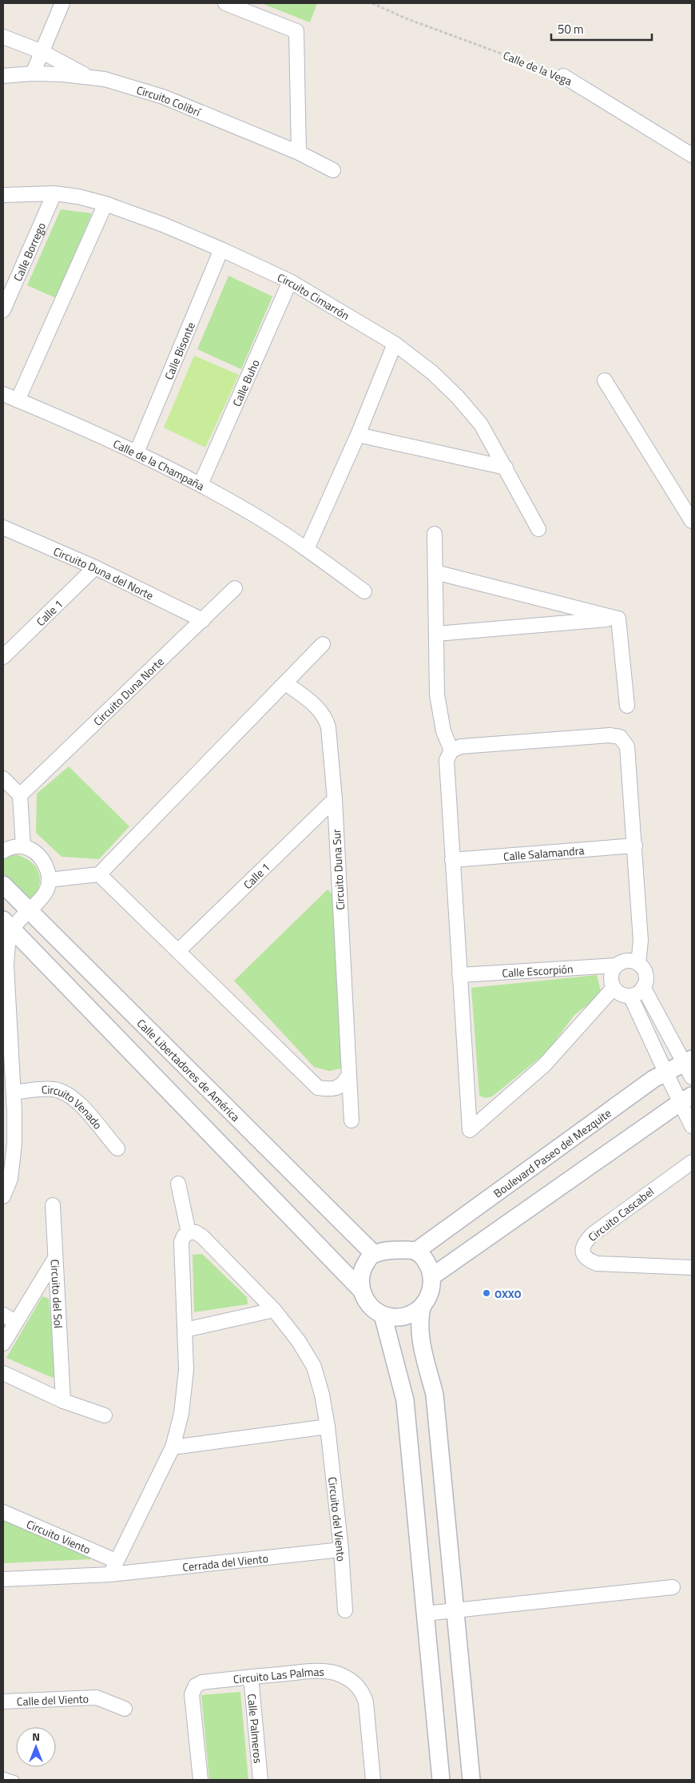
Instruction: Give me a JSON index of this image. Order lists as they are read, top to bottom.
{
  "streets": {
    "street": [
      "Calle de la Vega",
      "Circuito Colibrí",
      "Calle Borrego",
      "Circuito Cimarrón",
      "Calle Bisonte",
      "Calle Buho",
      "Calle de la Champaña",
      "Circuito Duna del Norte",
      "Calle 1",
      "Circuito Duna Norte",
      "Calle Salamandra",
      "Circuito Duna Sur",
      "Calle Escorpión",
      "Calle Libertadores de América",
      "Circuito Venado",
      "Boulevard Paseo del Mezquite",
      "Circuito Cascabel",
      "Circuito del Sol",
      "Circuito del Viento",
      "Circuito Viento",
      "Cerrada del Viento",
      "Circuito Las Palmas",
      "Calle del Viento",
      "Calle Palmeros"
    ]
  },
  "crossings": [
    ["Calle Borrego", "Circuito Cimarrón"],
    ["Circuito Cimarrón", "Calle Bisonte"],
    ["Circuito Cimarrón", "Calle Buho"],
    ["Calle Bisonte", "Calle de la Champaña"],
    ["Calle Buho", "Calle de la Champaña"],
    ["Circuito Duna del Norte", "Calle 1"],
    ["Circuito Duna del Norte", "Circuito Duna Norte"],
    ["Calle 1", "Circuito Duna Sur"],
    ["Calle Libertadores de América", "Boulevard Paseo del Mezquite"],
    ["Circuito del Viento", "Cerrada del Viento"],
    ["Circuito Las Palmas", "Calle Palmeros"]
  ],
  "places": ["OXXO"],
  "scale_bar": "50 m",
  "north": "top"
}
